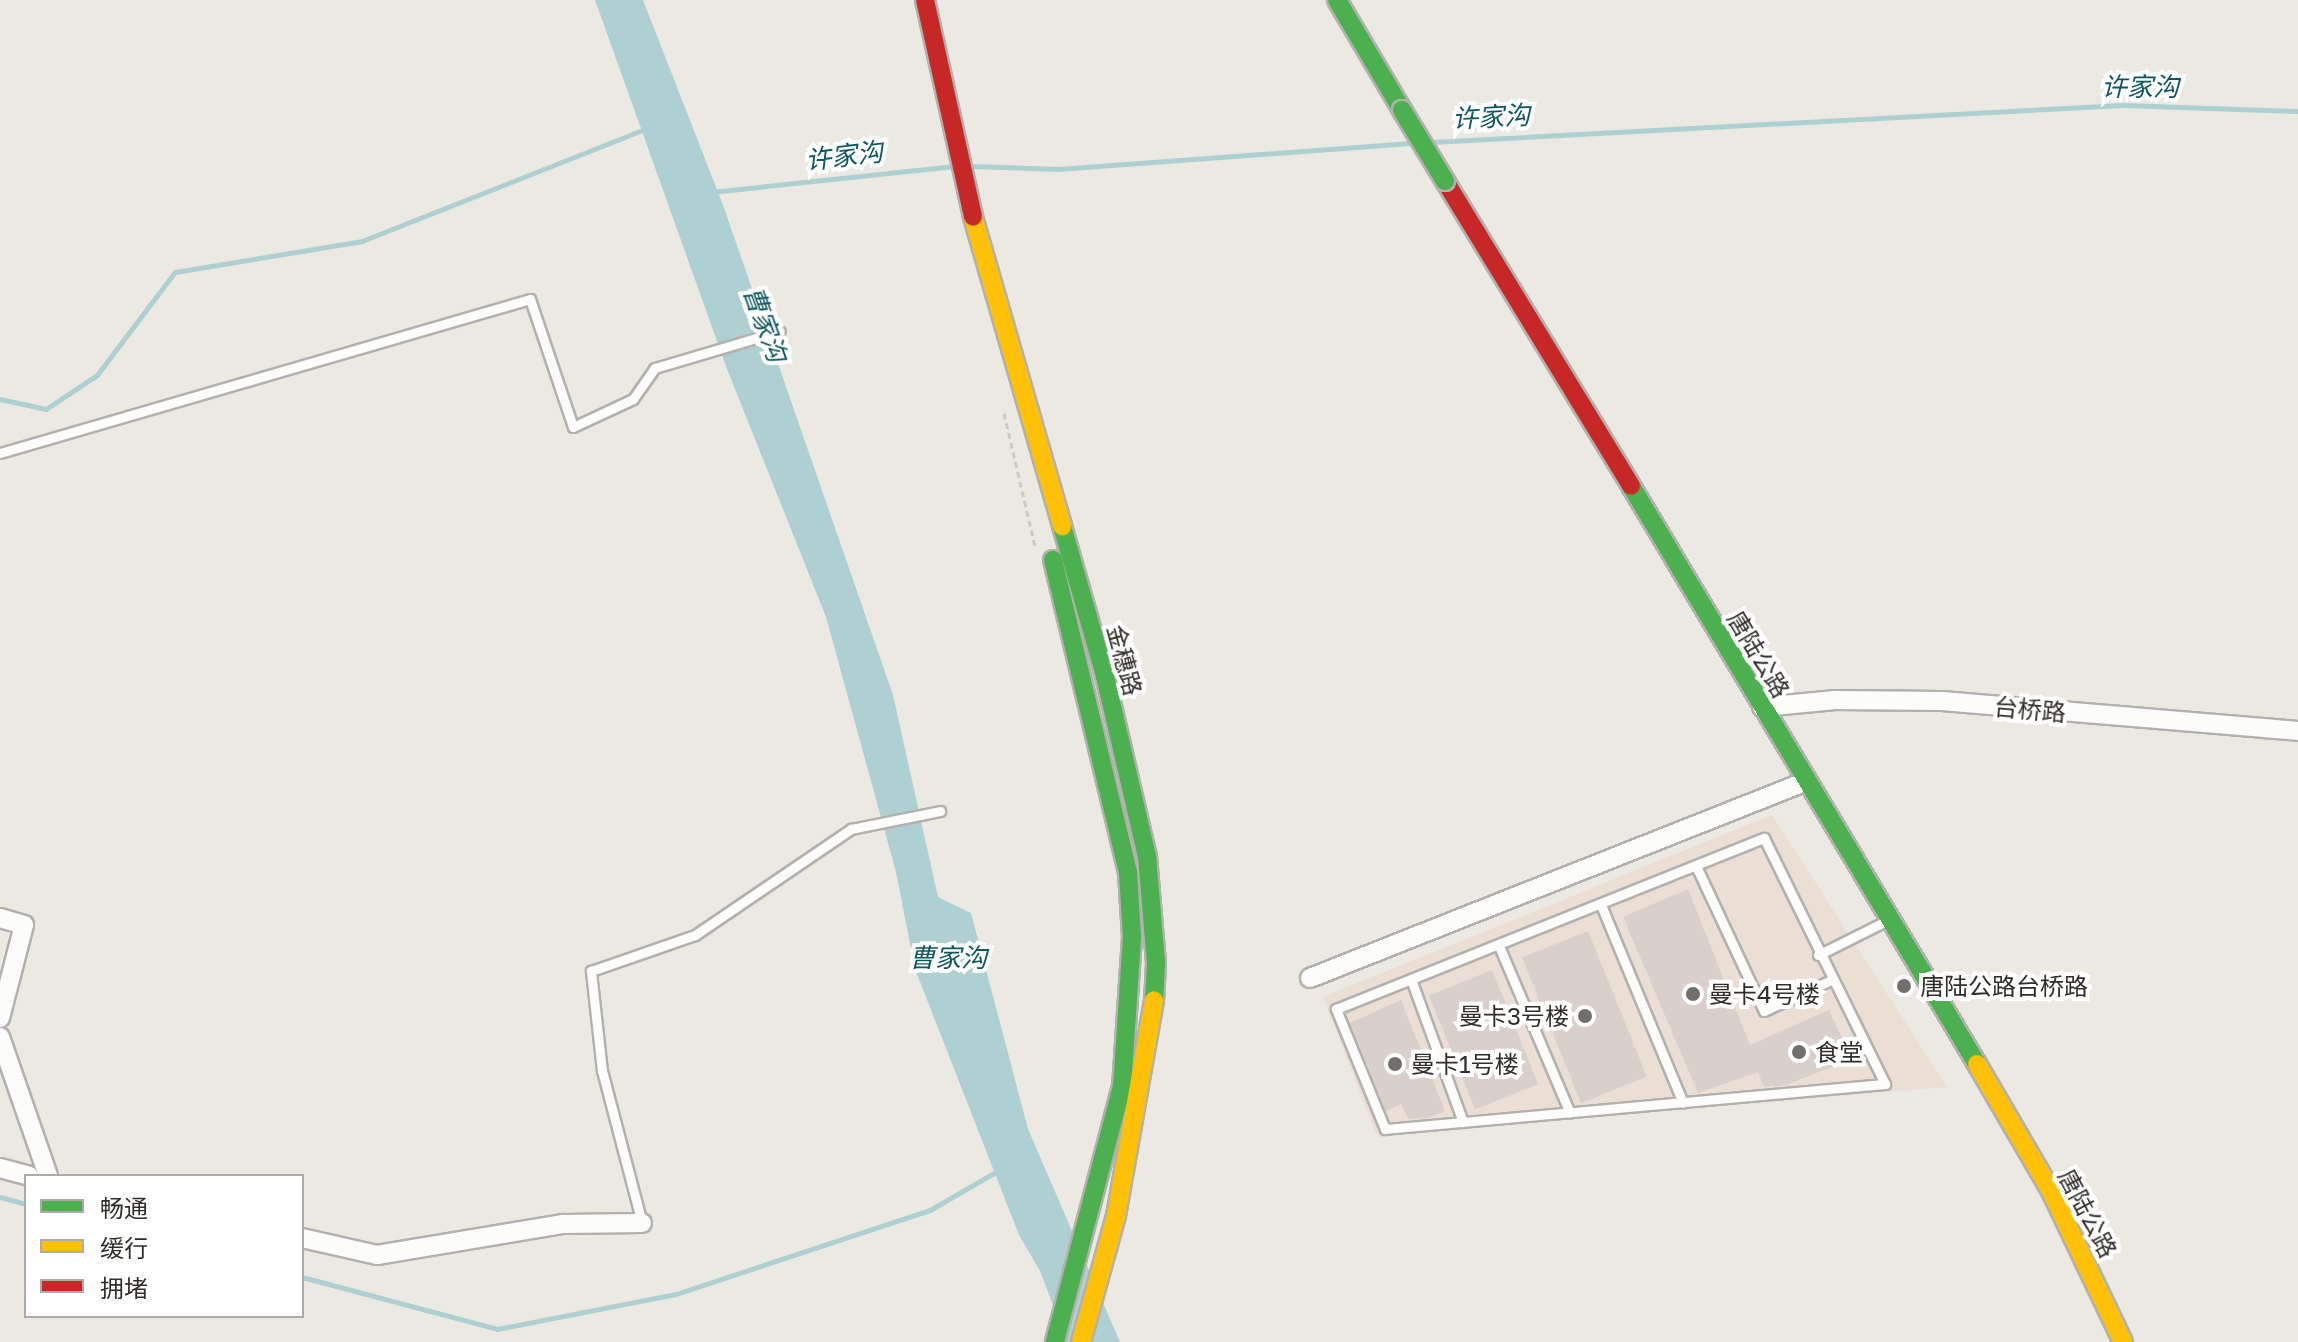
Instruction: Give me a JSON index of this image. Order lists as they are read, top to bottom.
{
  "streets": {
    "street": ["唐陆公路", "金穗路", "台桥路"]
  },
  "crossings": [
    ["唐陆公路", "台桥路"]
  ],
  "water": ["许家沟", "曹家沟"],
  "places": [
    "唐陆公路台桥路",
    "曼卡4号楼",
    "曼卡3号楼",
    "食堂",
    "曼卡1号楼"
  ],
  "legend": ["畅通", "缓行", "拥堵"]
}
